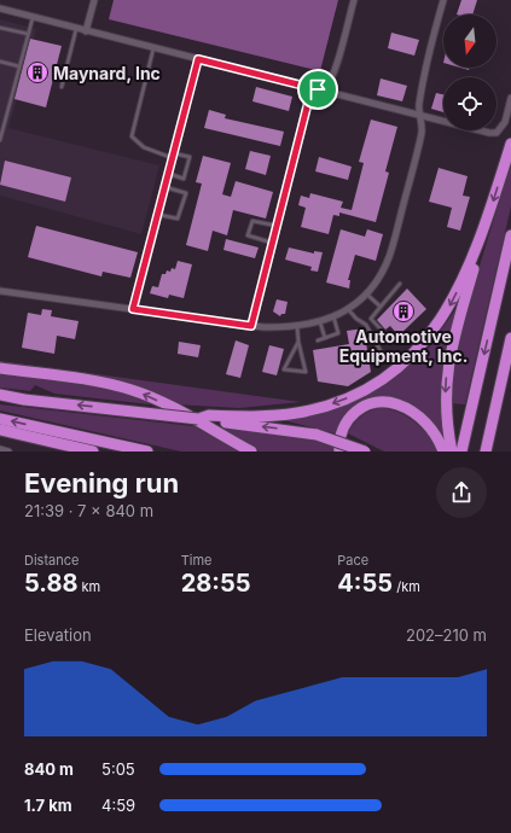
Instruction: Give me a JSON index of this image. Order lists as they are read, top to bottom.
{
  "places": {
    "building": ["Maynard, Inc", "Automotive Equipment, Inc."]
  },
  "north": "bottom",
  "page": {
    "heading": ["Evening run", "21:39 · 7 × 840 m"],
    "stats": [
      ["Distance", "5.88 km"],
      ["Time", "28:55"],
      ["Pace", "4:55 /km"]
    ],
    "chart": ["Elevation", "202–210 m"],
    "list": [
      {
        "name": "840 m",
        "note": "5:05"
      },
      {
        "name": "1.7 km",
        "note": "4:59"
      }
    ]
  }
}
